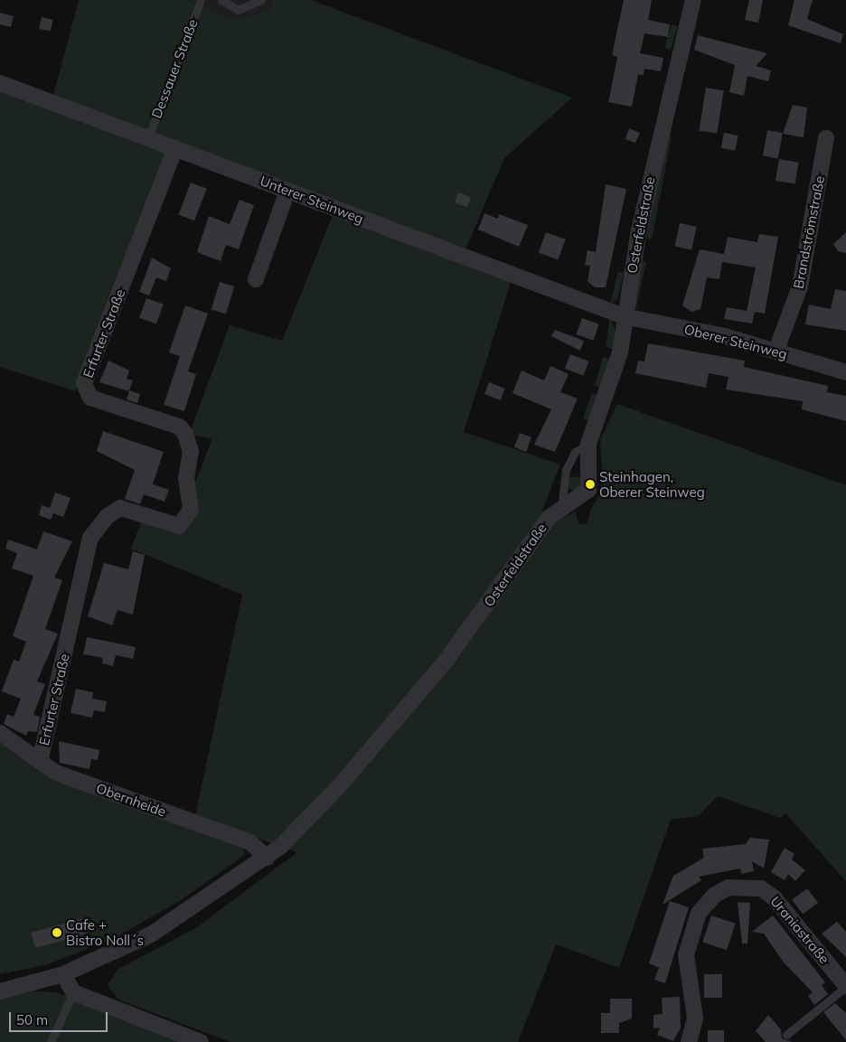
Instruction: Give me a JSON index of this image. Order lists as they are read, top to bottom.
{
  "streets": {
    "street": [
      "Unterer Steinweg",
      "Osterfeldstraße",
      "Brandströmstraße",
      "Erfurter Straße",
      "Oberer Steinweg",
      "Obernheide",
      "Uraniastraße"
    ],
    "lane": ["Dessauer Straße"]
  },
  "crossings": [
    ["Dessauer Straße", "Unterer Steinweg"],
    ["Unterer Steinweg", "Osterfeldstraße"],
    ["Unterer Steinweg", "Erfurter Straße"],
    ["Unterer Steinweg", "Oberer Steinweg"],
    ["Osterfeldstraße", "Oberer Steinweg"],
    ["Osterfeldstraße", "Obernheide"],
    ["Brandströmstraße", "Oberer Steinweg"],
    ["Erfurter Straße", "Obernheide"]
  ],
  "places": ["Steinhagen, Oberer Steinweg", "Cafe + Bistro Noll´s"],
  "scale_bar": "50 m"
}
